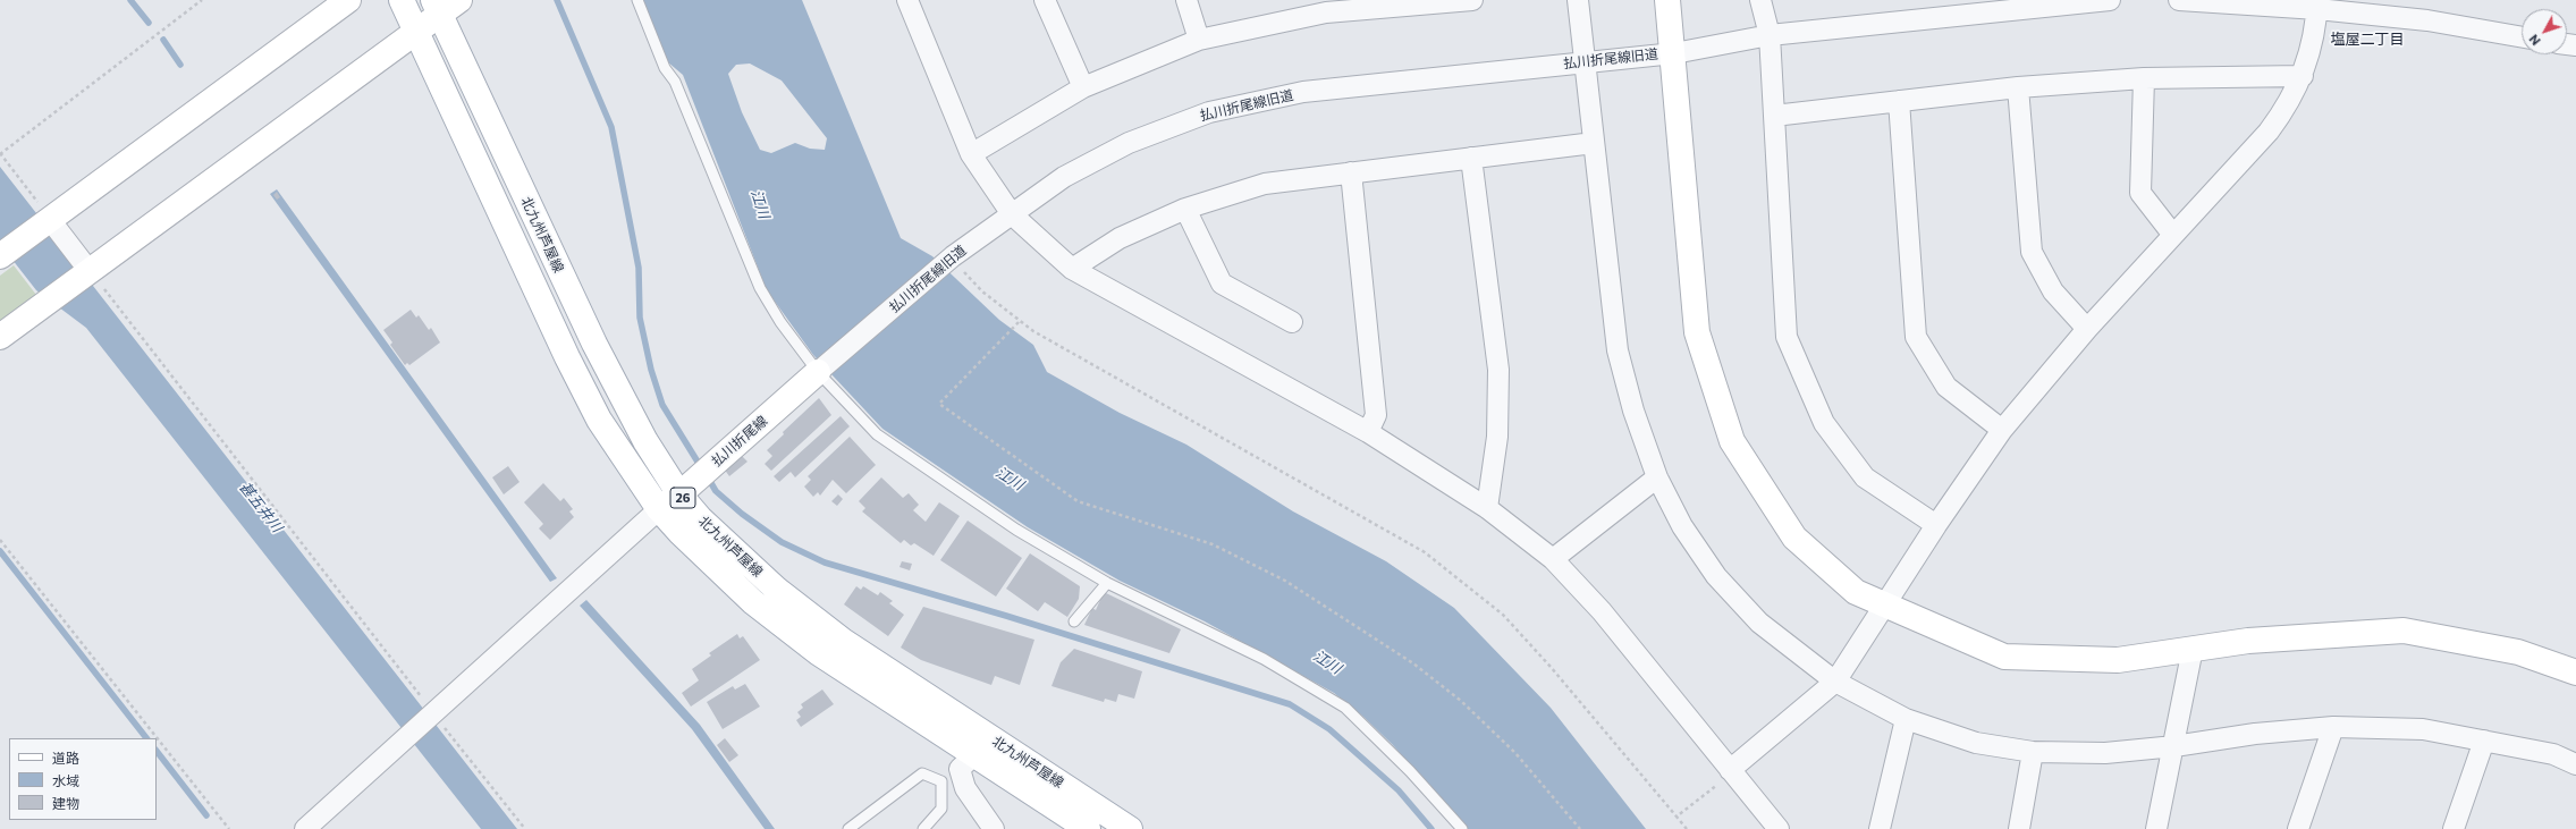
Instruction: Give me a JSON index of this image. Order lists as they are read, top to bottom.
{
  "streets": {
    "main road": [
      "払川折尾線旧道",
      "北九州芦屋線",
      "払川折尾線",
      "26"
    ]
  },
  "crossings": [
    ["払川折尾線旧道", "払川折尾線"],
    ["北九州芦屋線", "払川折尾線"]
  ],
  "districts": ["塩屋二丁目"],
  "water": ["江川", "甚五井川"],
  "legend": ["道路", "水域", "建物"],
  "north": "bottom left"
}
